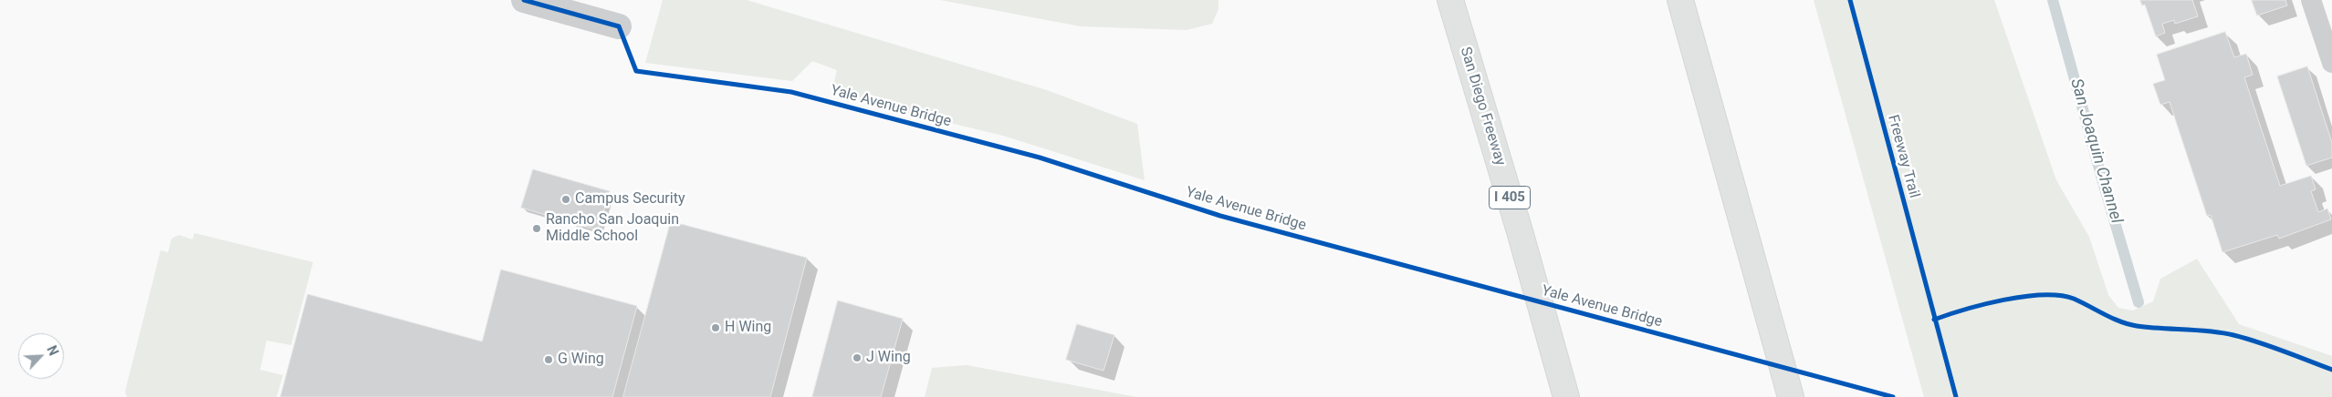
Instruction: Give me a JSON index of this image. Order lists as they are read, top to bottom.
{
  "streets": {
    "highway": ["San Diego Freeway", "I 405"],
    "cycle path": ["Yale Avenue Bridge", "Freeway Trail"]
  },
  "water": ["San Joaquin Channel"],
  "places": [
    "Campus Security",
    "Rancho San Joaquin Middle School",
    "H Wing",
    "J Wing",
    "G Wing"
  ],
  "north": "top right"
}
